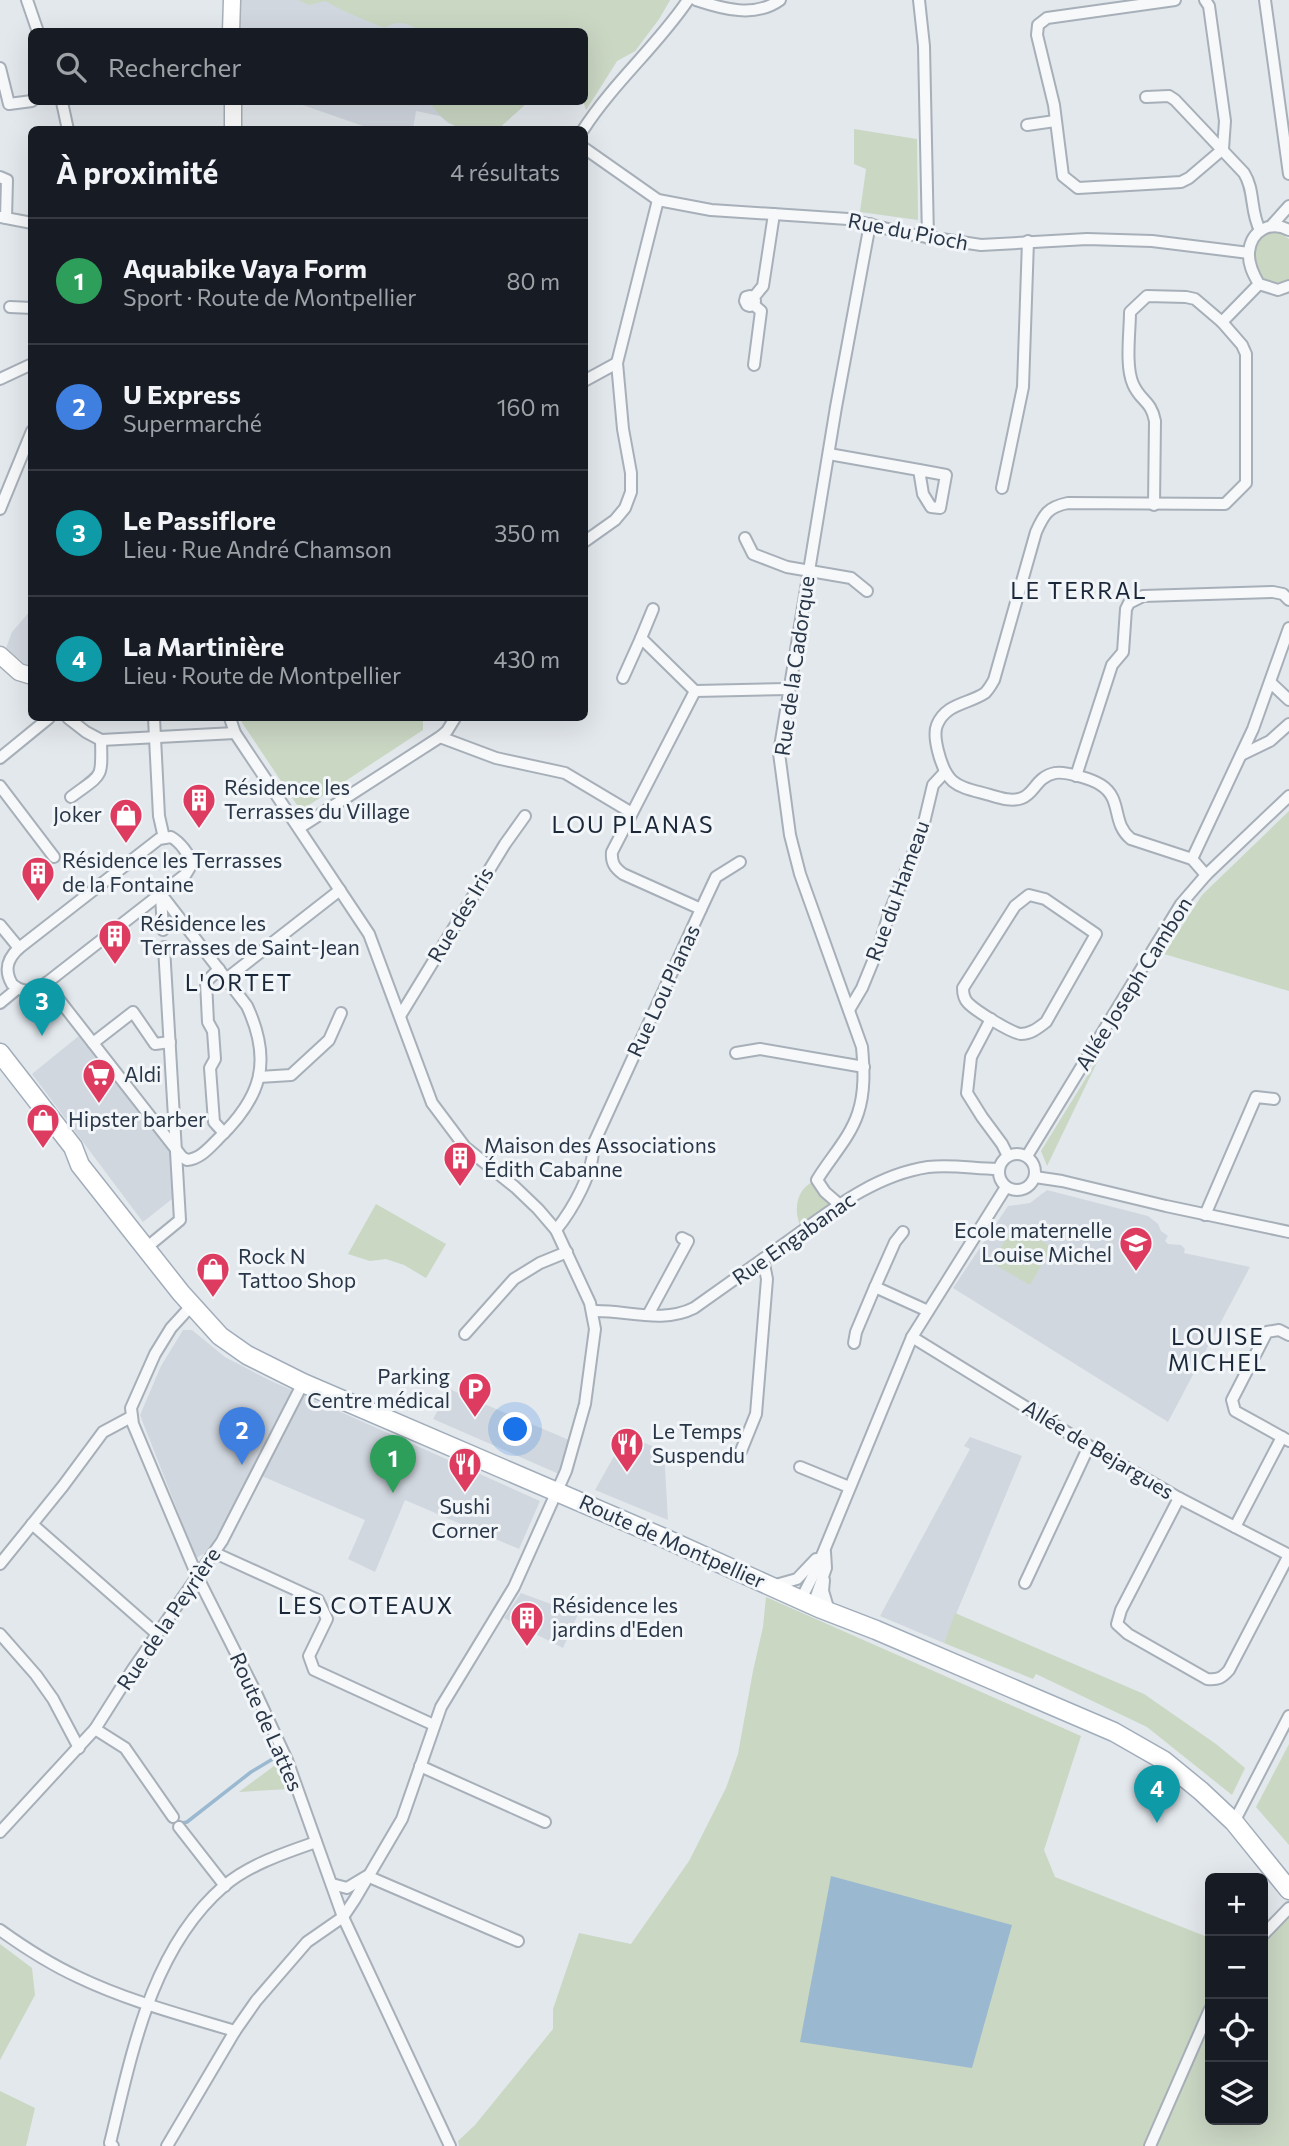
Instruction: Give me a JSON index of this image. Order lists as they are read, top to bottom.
{
  "streets": {
    "main road": ["Route de Montpellier"],
    "street": [
      "Rue du Pioch",
      "Rue de la Cadorque",
      "Rue du Hameau",
      "Rue des Iris",
      "Allée Joseph Cambon",
      "Rue Lou Planas",
      "Rue Engabanac",
      "Allée de Bejargues",
      "Rue de la Peyrière",
      "Route de Lattes"
    ]
  },
  "crossings": [
    ["Rue du Pioch", "Rue de la Cadorque"],
    ["Rue de la Cadorque", "Rue du Hameau"],
    ["Rue de la Cadorque", "Rue Engabanac"],
    ["Allée Joseph Cambon", "Rue Engabanac"],
    ["Route de Montpellier", "Rue de la Peyrière"],
    ["Rue de la Peyrière", "Route de Lattes"]
  ],
  "districts": [
    "LE TERRAL",
    "LOU PLANAS",
    "L'ORTET",
    "LOUISE MICHEL",
    "LES COTEAUX"
  ],
  "places": {
    "building": [
      "Résidence les Terrasses du Village",
      "Résidence les Terrasses de la Fontaine",
      "Résidence les Terrasses de Saint-Jean",
      "Maison des Associations Édith Cabanne",
      "Résidence les jardins d'Eden"
    ],
    "shop": ["Joker", "Hipster barber", "Rock N Tattoo Shop"],
    "supermarket": ["Aldi"],
    "school or university": ["Ecole maternelle Louise Michel"],
    "parking": ["Parking Centre médical"],
    "restaurant": ["Le Temps Suspendu", "Sushi Corner"]
  },
  "page": {
    "search": "Rechercher",
    "heading": ["À proximité", "4 résultats"],
    "list": [
      {
        "mark": "1",
        "name": "Aquabike Vaya Form",
        "note": "Sport · Route de Montpellier",
        "value": "80 m"
      },
      {
        "mark": "2",
        "name": "U Express",
        "note": "Supermarché",
        "value": "160 m"
      },
      {
        "mark": "3",
        "name": "Le Passiflore",
        "note": "Lieu · Rue André Chamson",
        "value": "350 m"
      },
      {
        "mark": "4",
        "name": "La Martinière",
        "note": "Lieu · Route de Montpellier",
        "value": "430 m"
      }
    ],
    "pins": [
      "3",
      "2",
      "1",
      "4"
    ],
    "map_buttons": ["+", "−"]
  }
}
